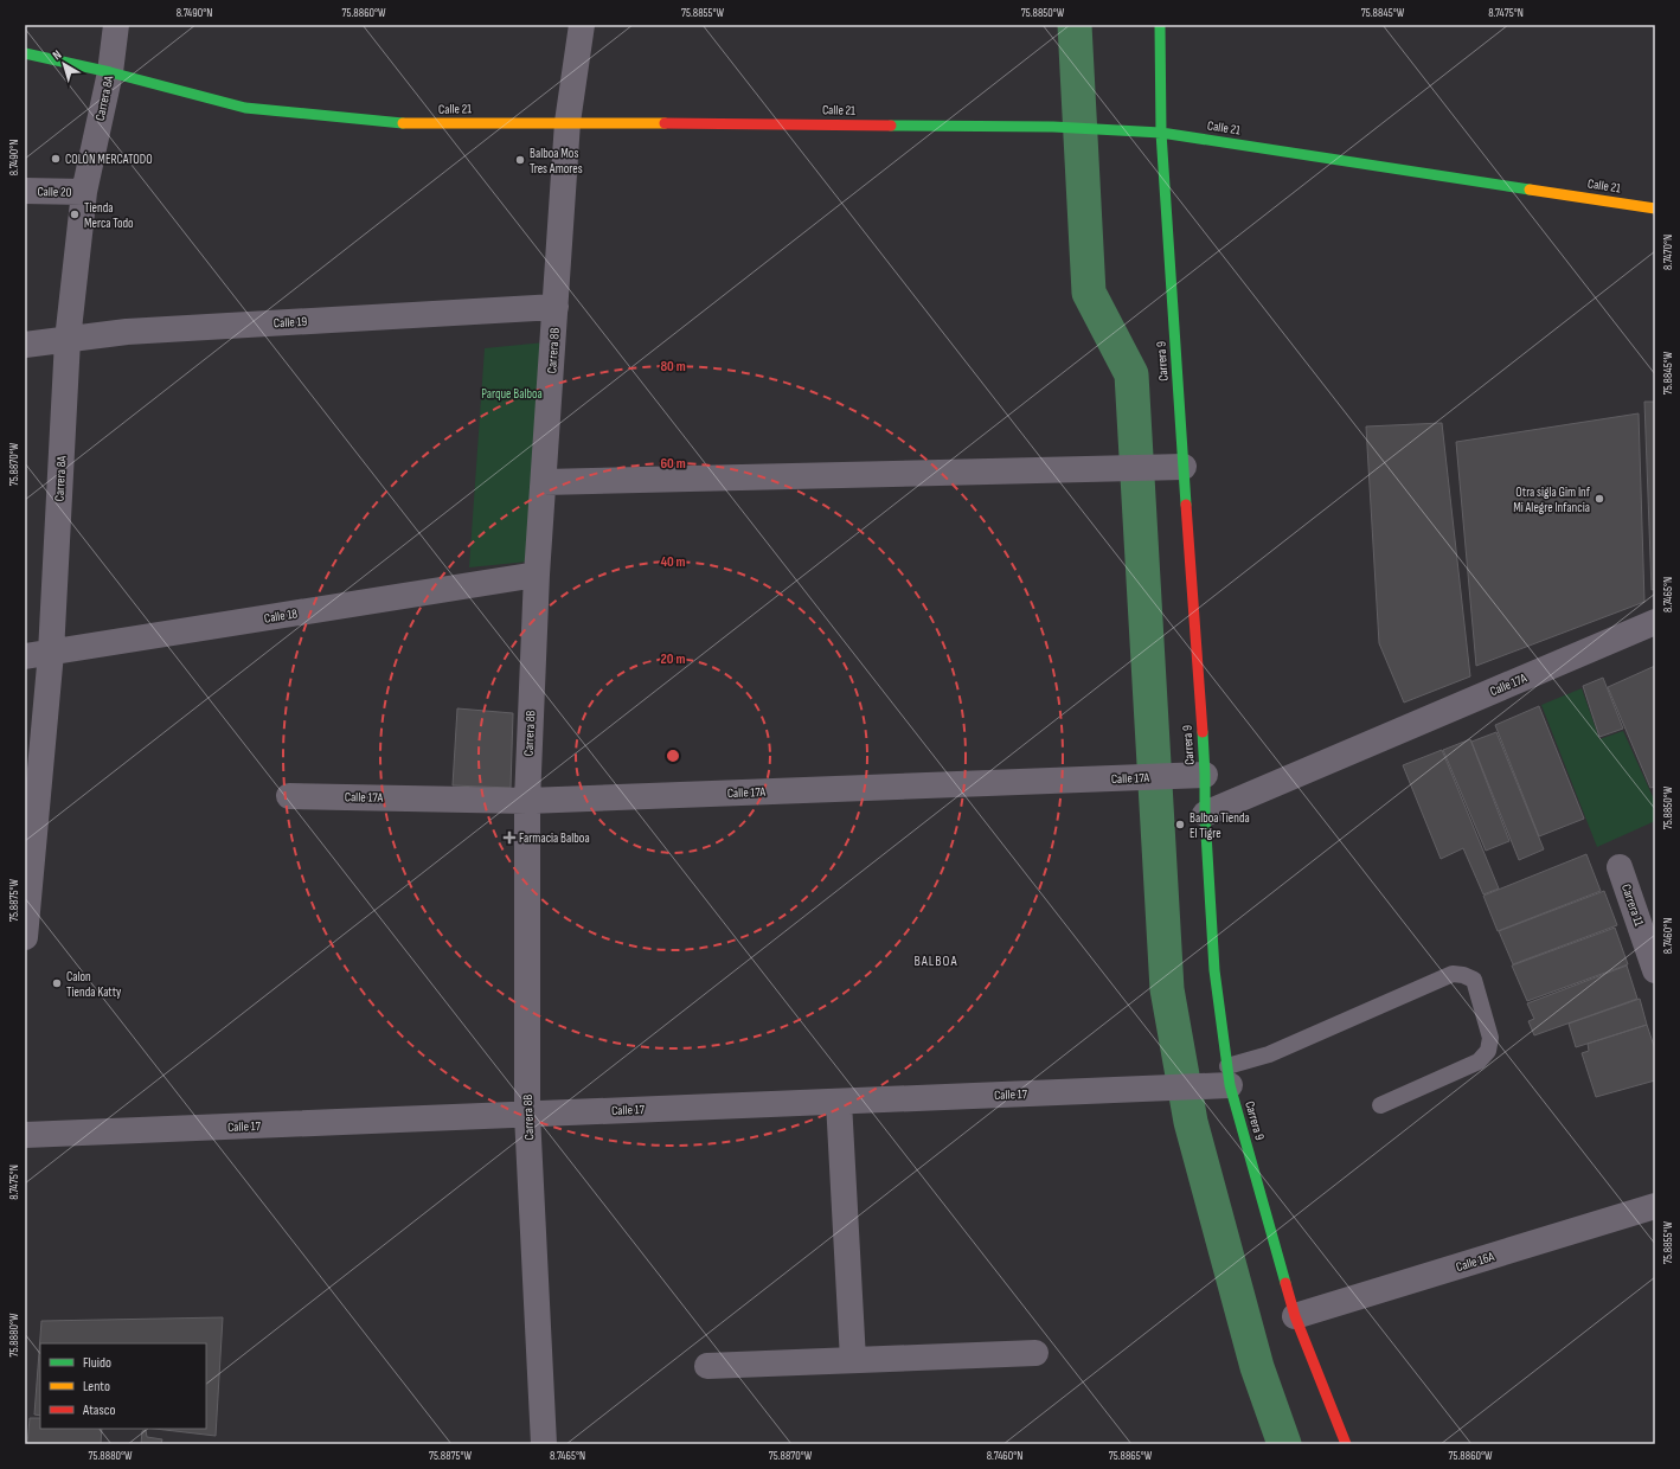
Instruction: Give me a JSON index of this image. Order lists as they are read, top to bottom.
{
  "streets": {
    "street": [
      "Carrera 8A",
      "Calle 21",
      "Calle 20",
      "Calle 19",
      "Carrera 8B",
      "Carrera 9",
      "Calle 18",
      "Calle 17A",
      "Carrera 11",
      "Calle 17",
      "Calle 16A"
    ]
  },
  "crossings": [
    ["Carrera 8A", "Calle 21"],
    ["Carrera 8A", "Calle 20"],
    ["Carrera 8A", "Calle 19"],
    ["Carrera 8A", "Calle 18"],
    ["Calle 21", "Carrera 8B"],
    ["Calle 21", "Carrera 9"],
    ["Calle 19", "Carrera 8B"],
    ["Carrera 8B", "Calle 18"],
    ["Carrera 8B", "Calle 17A"],
    ["Carrera 8B", "Calle 17"],
    ["Carrera 9", "Calle 17A"],
    ["Carrera 9", "Calle 17"],
    ["Carrera 9", "Calle 16A"]
  ],
  "districts": ["BALBOA"],
  "parks": ["Parque Balboa"],
  "places": {
    "other": [
      "COLÓN MERCATODO",
      "Balboa Mos Tres Amores",
      "Tienda Merca Todo",
      "Otra sigla Gim Inf Mi Alegre Infancia",
      "Balboa Tienda El Tigre",
      "Calon Tienda Katty"
    ],
    "health": ["Farmacia Balboa"]
  },
  "legend": ["Fluido", "Lento", "Atasco"],
  "north": "top left",
  "coordinates": [
    "8.7490°N",
    "75.8860°W",
    "75.8855°W",
    "75.8850°W",
    "75.8845°W",
    "8.7475°N",
    "8.7470°N",
    "75.8870°W",
    "8.7465°N",
    "75.8875°W",
    "8.7460°N",
    "75.8880°W",
    "75.8865°W"
  ],
  "rings": [
    "80 m",
    "60 m",
    "40 m",
    "20 m"
  ]
}
